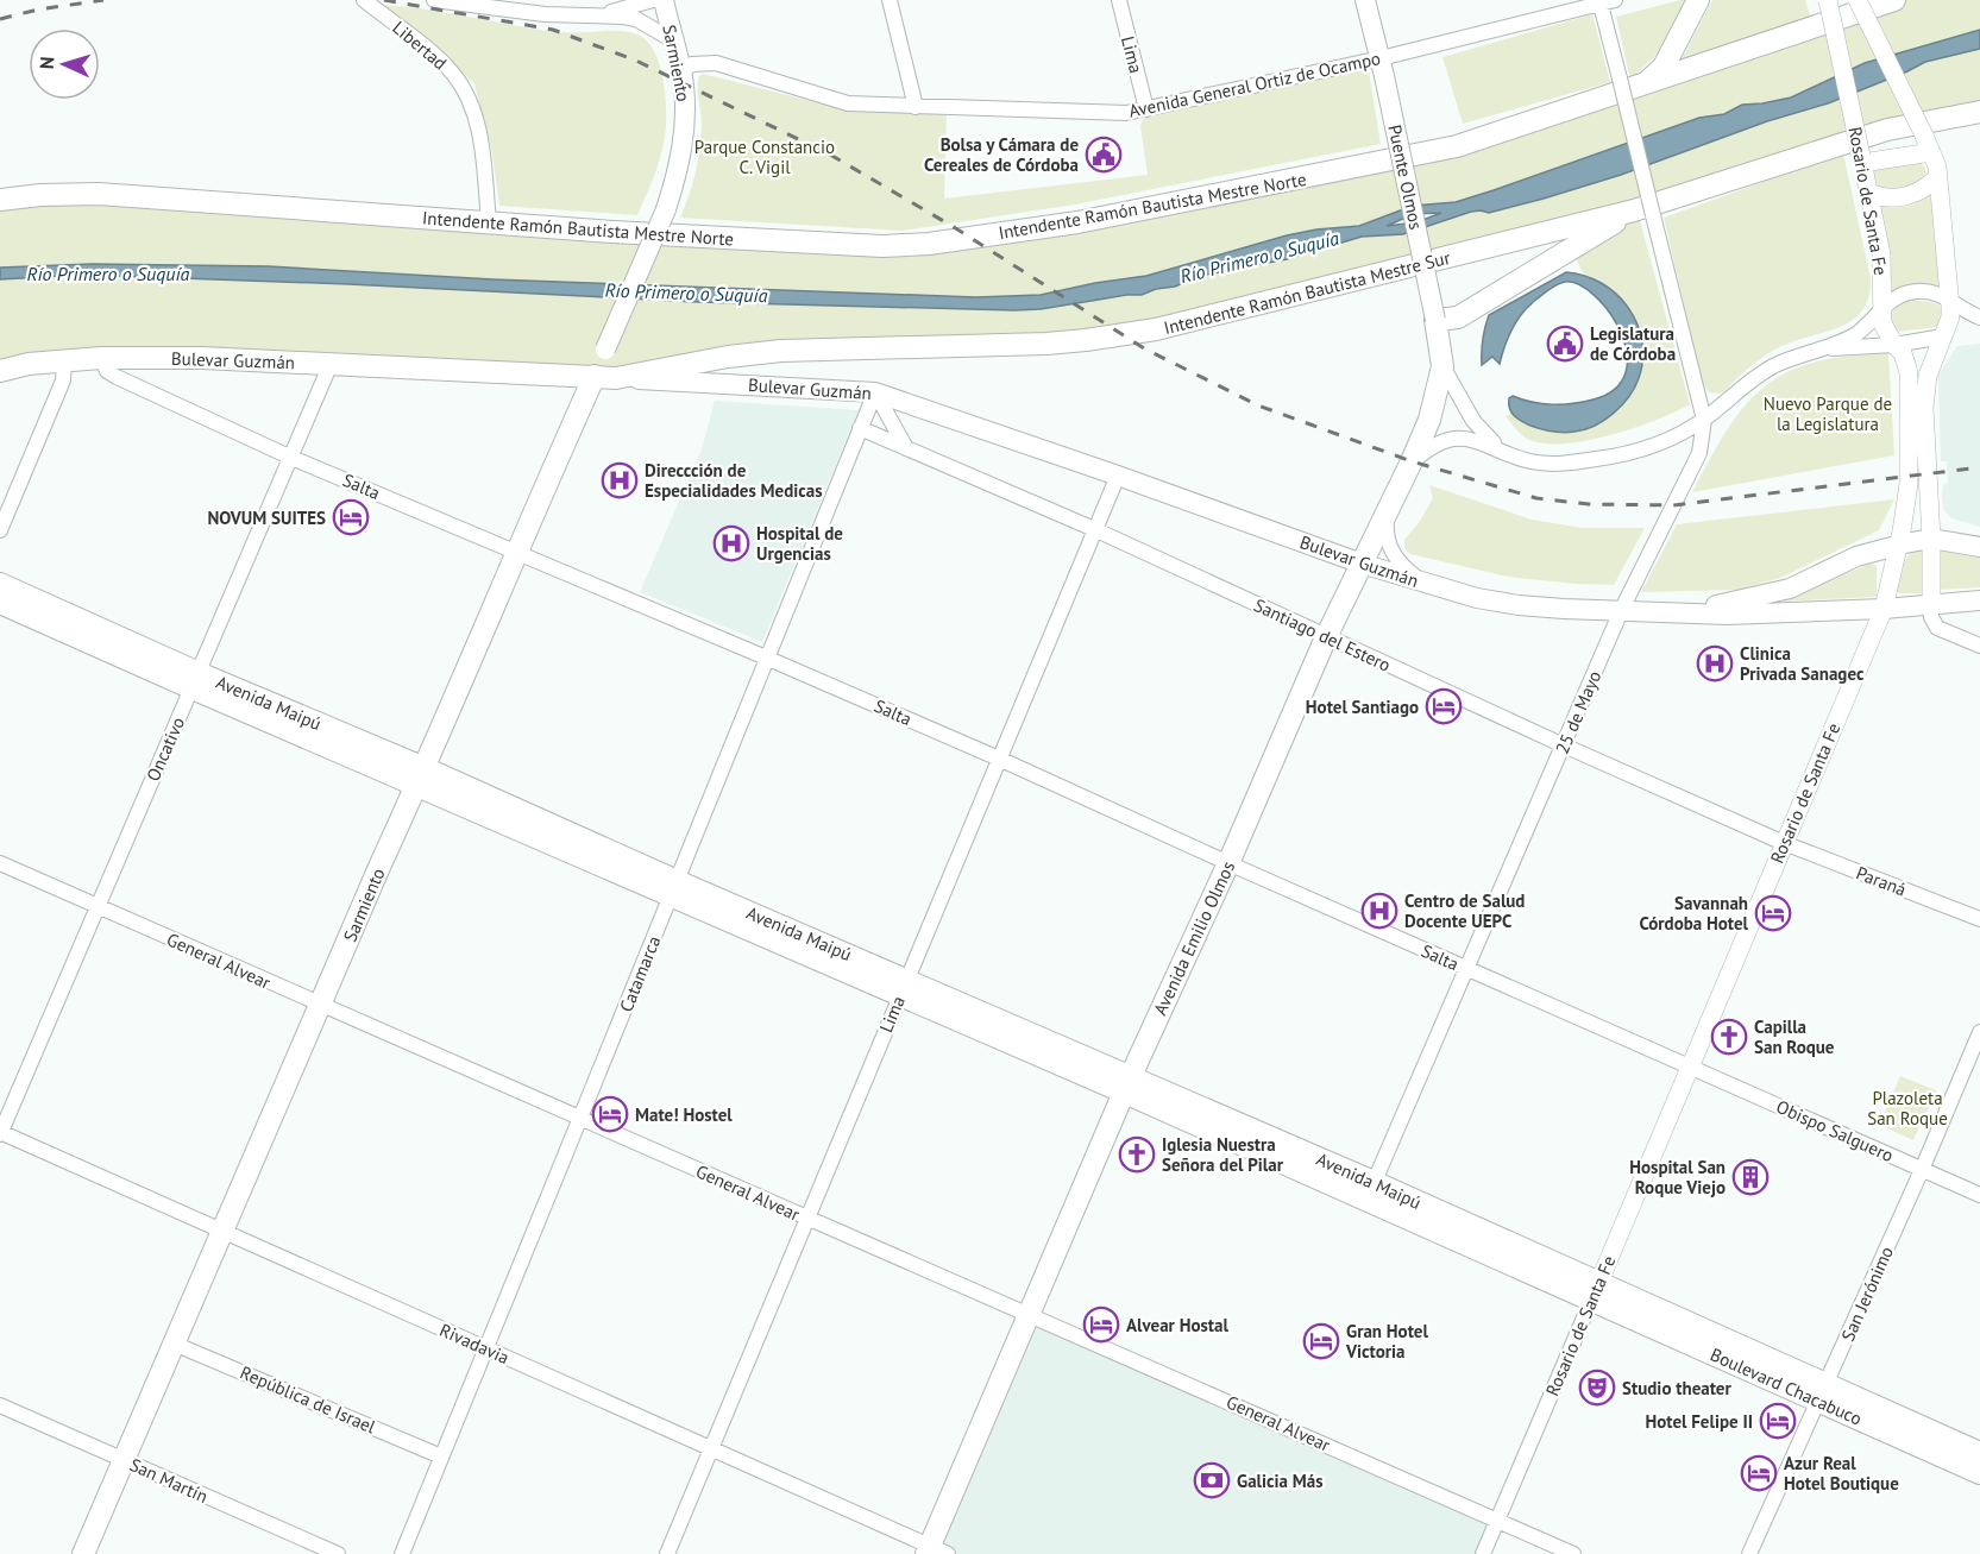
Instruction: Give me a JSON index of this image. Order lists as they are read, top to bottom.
{
  "streets": {
    "main road": [
      "Sarmiento",
      "Puente Olmos",
      "Intendente Ramón Bautista Mestre Norte",
      "Intendente Ramón Bautista Mestre Sur",
      "Bulevar Guzmán",
      "Avenida Maipú",
      "Avenida Emilio Olmos",
      "Boulevard Chacabuco"
    ],
    "street": [
      "Libertad",
      "Lima",
      "Avenida General Ortiz de Ocampo",
      "Rosario de Santa Fe",
      "Salta",
      "Santiago del Estero",
      "25 de Mayo",
      "Oncativo",
      "Paraná",
      "General Alvear",
      "Catamarca",
      "Obispo Salguero",
      "San Jerónimo",
      "Rivadavia",
      "República de Israel",
      "San Martín"
    ]
  },
  "crossings": [
    ["Libertad", "Intendente Ramón Bautista Mestre Norte"],
    ["Lima", "Avenida General Ortiz de Ocampo"],
    ["Lima", "Bulevar Guzmán"],
    ["Lima", "Salta"],
    ["Lima", "Santiago del Estero"],
    ["Lima", "Avenida Maipú"],
    ["Lima", "General Alvear"],
    ["Lima", "Rivadavia"],
    ["Sarmiento", "Avenida General Ortiz de Ocampo"],
    ["Sarmiento", "Intendente Ramón Bautista Mestre Sur"],
    ["Sarmiento", "Bulevar Guzmán"],
    ["Sarmiento", "Salta"],
    ["Sarmiento", "Avenida Maipú"],
    ["Sarmiento", "General Alvear"],
    ["Sarmiento", "Rivadavia"],
    ["Sarmiento", "República de Israel"],
    ["Sarmiento", "San Martín"],
    ["Avenida General Ortiz de Ocampo", "Puente Olmos"],
    ["Avenida General Ortiz de Ocampo", "25 de Mayo"],
    ["Puente Olmos", "Avenida Emilio Olmos"],
    ["Rosario de Santa Fe", "Bulevar Guzmán"],
    ["Rosario de Santa Fe", "Salta"],
    ["Rosario de Santa Fe", "Santiago del Estero"],
    ["Rosario de Santa Fe", "Avenida Maipú"],
    ["Rosario de Santa Fe", "Paraná"],
    ["Rosario de Santa Fe", "General Alvear"],
    ["Rosario de Santa Fe", "Obispo Salguero"],
    ["Rosario de Santa Fe", "Boulevard Chacabuco"],
    ["Intendente Ramón Bautista Mestre Sur", "Bulevar Guzmán"],
    ["Intendente Ramón Bautista Mestre Sur", "25 de Mayo"],
    ["Bulevar Guzmán", "Salta"],
    ["Bulevar Guzmán", "25 de Mayo"],
    ["Bulevar Guzmán", "Oncativo"],
    ["Bulevar Guzmán", "Avenida Emilio Olmos"],
    ["Bulevar Guzmán", "Catamarca"],
    ["Salta", "25 de Mayo"],
    ["Salta", "Oncativo"],
    ["Salta", "Avenida Emilio Olmos"],
    ["Salta", "Catamarca"],
    ["Salta", "Obispo Salguero"],
    ["Santiago del Estero", "25 de Mayo"],
    ["Santiago del Estero", "Paraná"],
    ["Santiago del Estero", "Avenida Emilio Olmos"],
    ["Santiago del Estero", "Catamarca"],
    ["Avenida Maipú", "25 de Mayo"],
    ["Avenida Maipú", "Oncativo"],
    ["Avenida Maipú", "Avenida Emilio Olmos"],
    ["Avenida Maipú", "Catamarca"],
    ["Avenida Maipú", "Boulevard Chacabuco"],
    ["Oncativo", "General Alvear"],
    ["Oncativo", "Rivadavia"],
    ["Avenida Emilio Olmos", "General Alvear"],
    ["Avenida Emilio Olmos", "Rivadavia"],
    ["General Alvear", "Catamarca"],
    ["Catamarca", "Rivadavia"],
    ["Catamarca", "República de Israel"],
    ["Obispo Salguero", "San Jerónimo"],
    ["San Jerónimo", "Boulevard Chacabuco"]
  ],
  "water": ["Río Primero o Suquía"],
  "parks": ["Parque Constancio C. Vigil", "Nuevo Parque de la Legislatura", "Plazoleta San Roque"],
  "places": {
    "public building": ["Bolsa y Cámara de Cereales de Córdoba", "Legislatura de Córdoba"],
    "hospital": [
      "Direccción de Especialidades Medicas",
      "Hospital de Urgencias",
      "Clinica Privada Sanagec",
      "Centro de Salud Docente UEPC"
    ],
    "hotel": [
      "NOVUM SUITES",
      "Hotel Santiago",
      "Savannah Córdoba Hotel",
      "Mate! Hostel",
      "Alvear Hostal",
      "Gran Hotel Victoria",
      "Hotel Felipe II",
      "Azur Real Hotel Boutique"
    ],
    "church": ["Capilla San Roque", "Iglesia Nuestra Señora del Pilar"],
    "building": ["Hospital San Roque Viejo"],
    "theatre": ["Studio theater"],
    "bank": ["Galicia Más"]
  },
  "north": "left"
}
